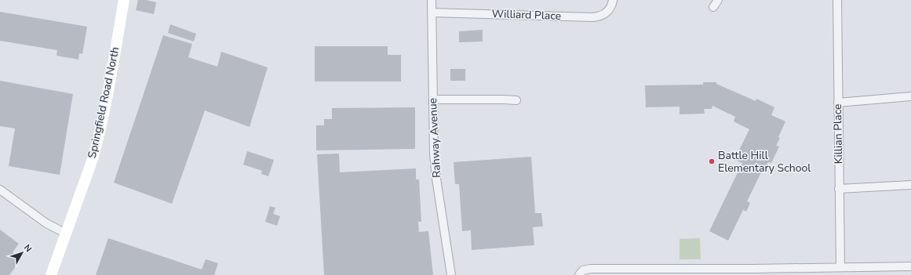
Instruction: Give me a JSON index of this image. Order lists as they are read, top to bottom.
{
  "streets": {
    "street": [
      "Williard Place",
      "Springfield Road North",
      "Killian Place",
      "Rahway Avenue"
    ]
  },
  "crossings": [
    ["Williard Place", "Rahway Avenue"]
  ],
  "places": ["Battle Hill Elementary School"],
  "north": "top right"
}
